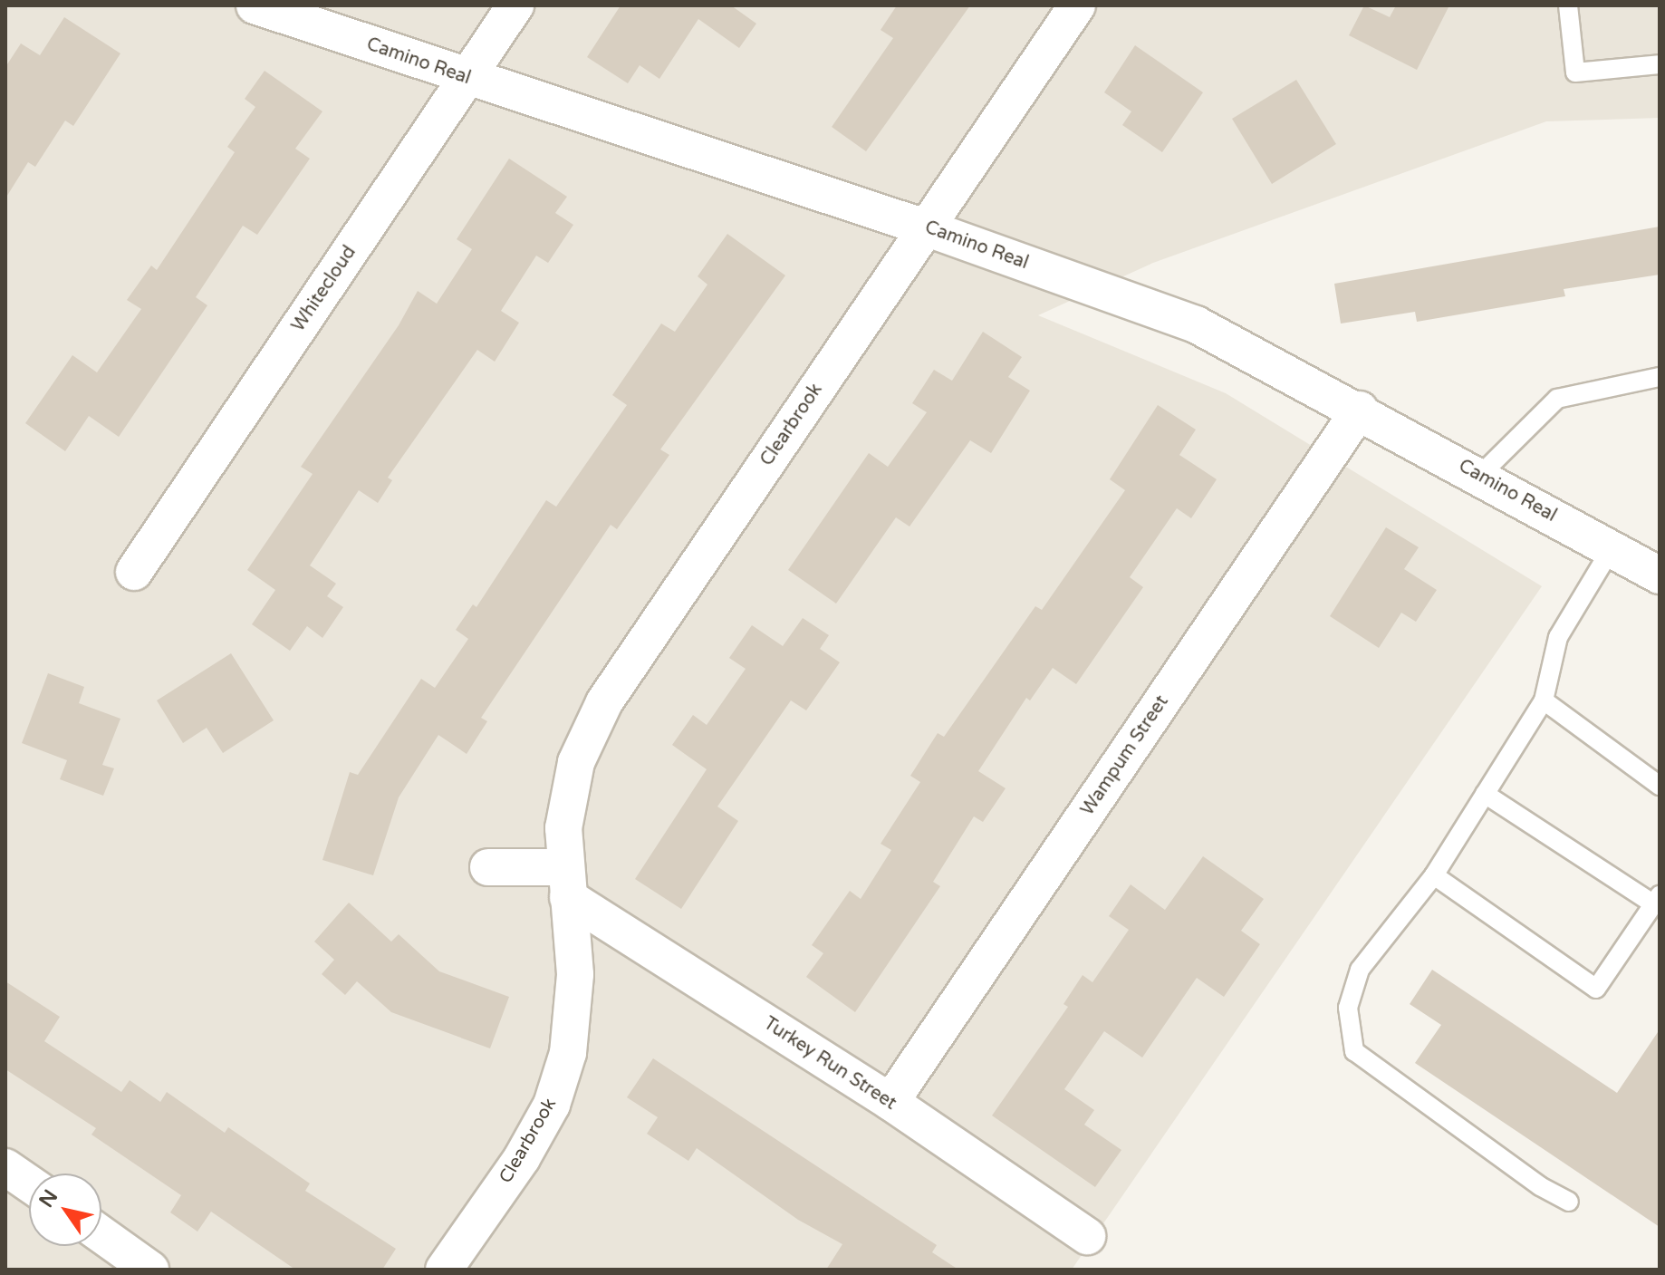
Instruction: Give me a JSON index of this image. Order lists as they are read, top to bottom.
{
  "streets": {
    "street": [
      "Camino Real",
      "Whitecloud",
      "Clearbrook",
      "Wampum Street",
      "Turkey Run Street"
    ]
  },
  "crossings": [
    ["Camino Real", "Whitecloud"],
    ["Camino Real", "Clearbrook"],
    ["Camino Real", "Wampum Street"],
    ["Clearbrook", "Turkey Run Street"],
    ["Wampum Street", "Turkey Run Street"]
  ],
  "north": "top left"
}
